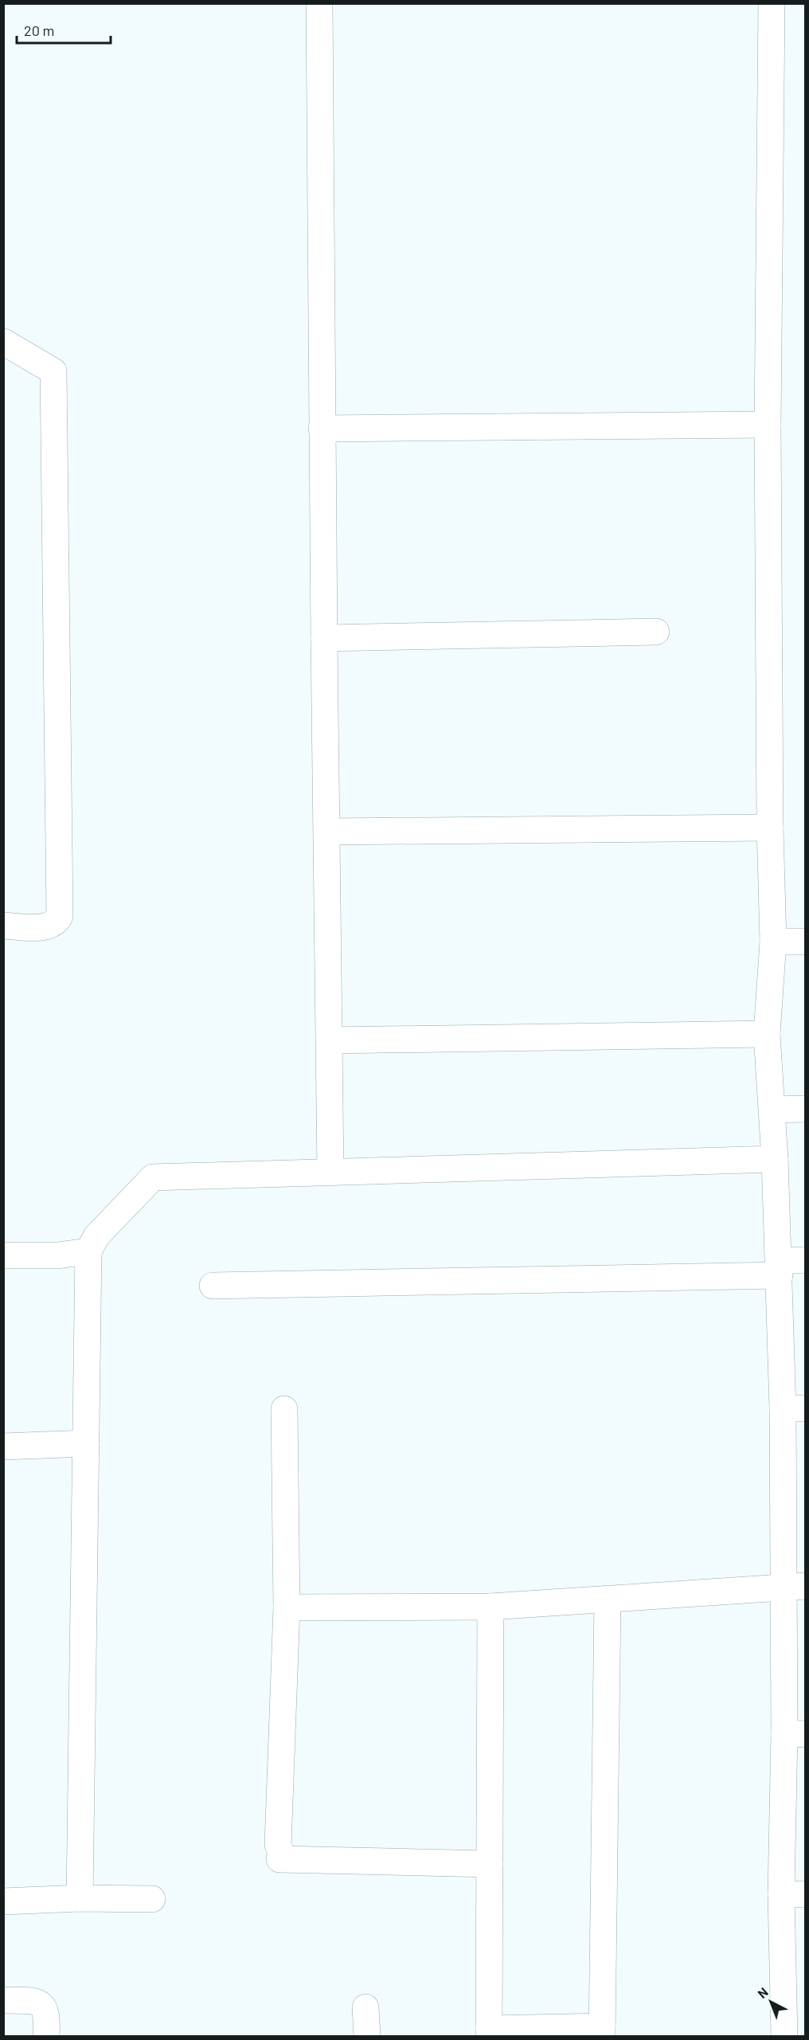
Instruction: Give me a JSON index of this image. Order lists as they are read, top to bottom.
{
  "scale_bar": "20 m",
  "north": "top left"
}
